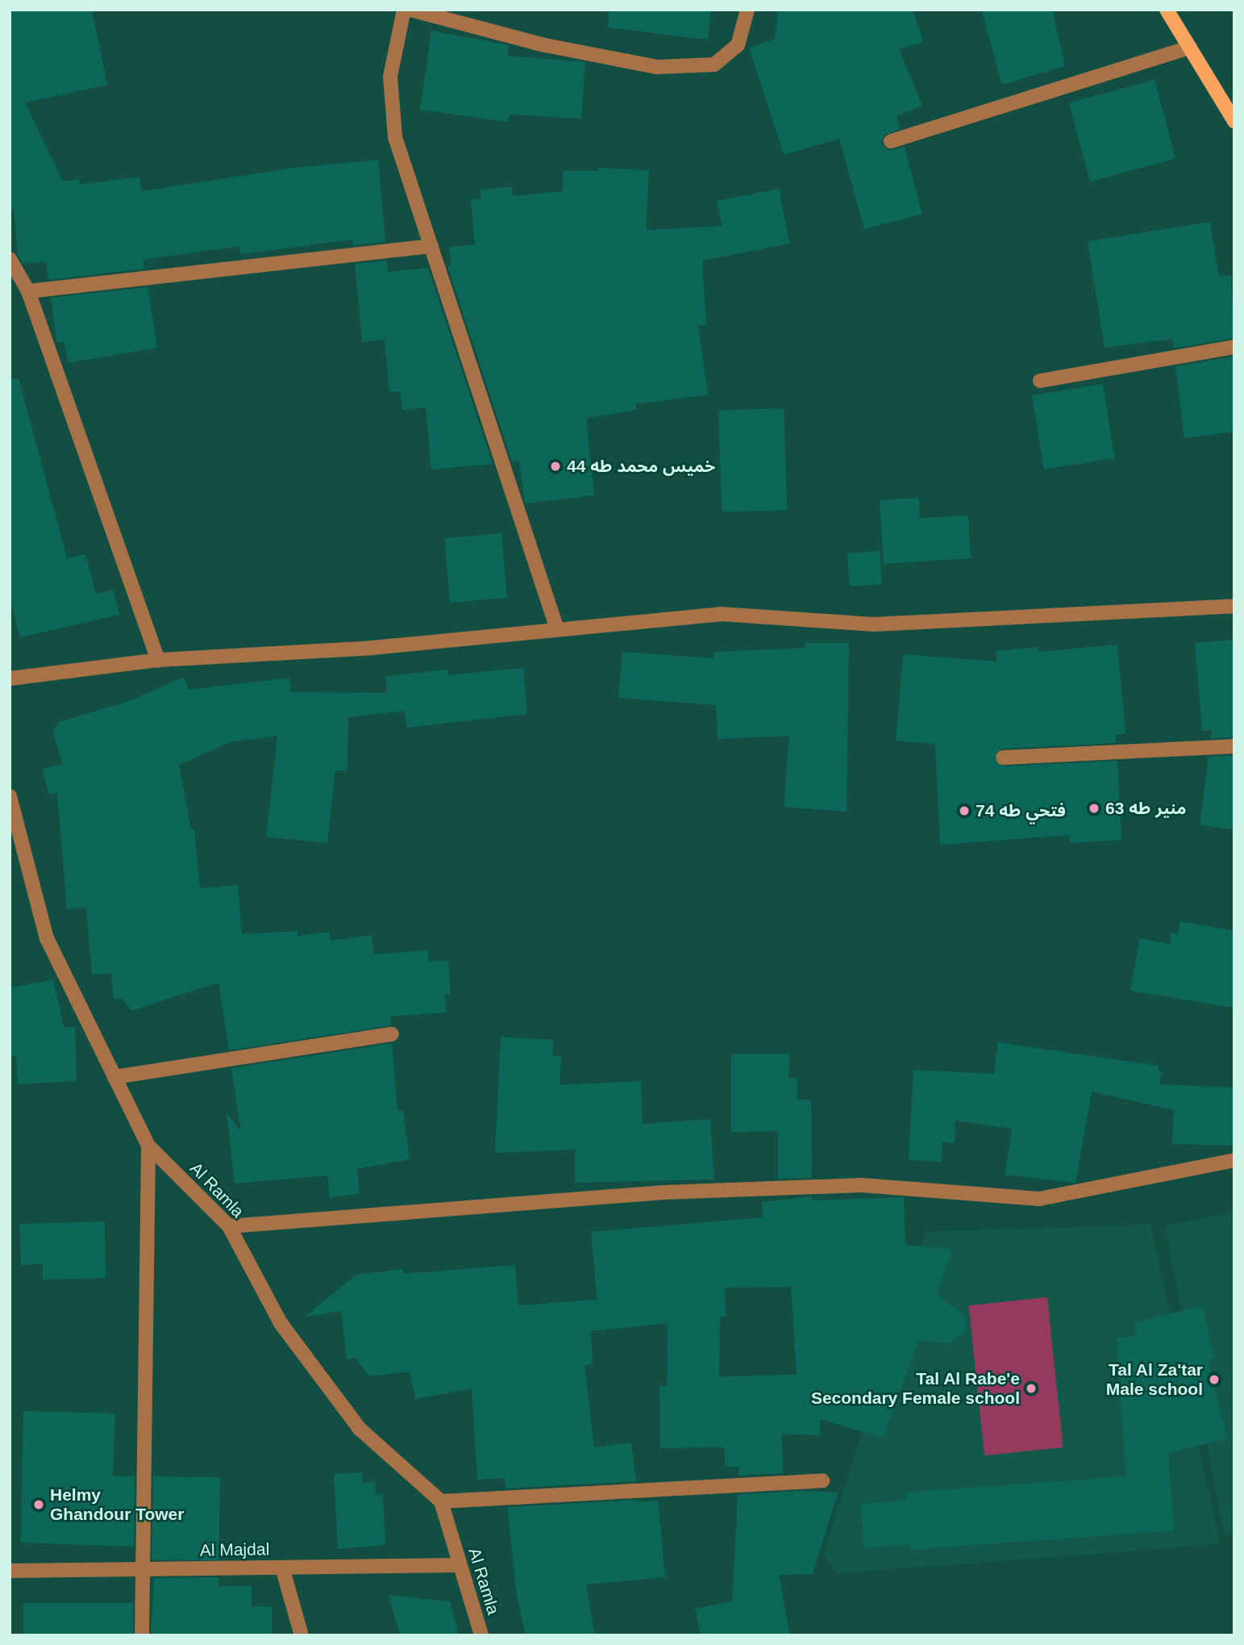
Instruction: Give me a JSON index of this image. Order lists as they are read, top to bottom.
{
  "streets": {
    "street": ["Al Ramla", "Al Majdal"]
  },
  "crossings": [
    ["Al Ramla", "Al Majdal"]
  ],
  "places": [
    "خميس محمد طه 44",
    "منير طه 63",
    "فتحي طه 74",
    "Tal Al Za'tar Male school",
    "Tal Al Rabe'e Secondary Female school",
    "Helmy Ghandour Tower"
  ]
}
